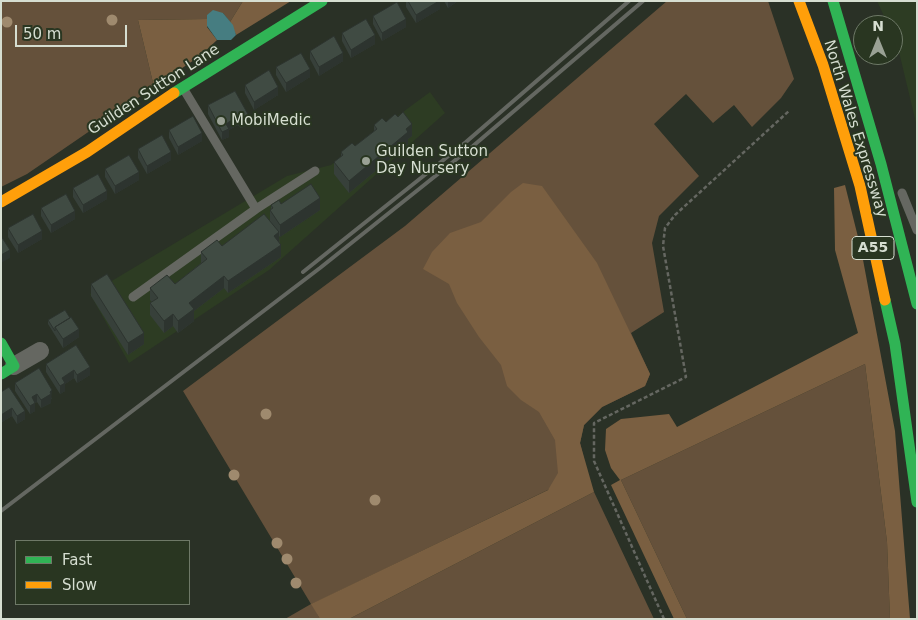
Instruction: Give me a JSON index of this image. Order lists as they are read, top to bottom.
{
  "streets": {
    "main road": ["Guilden Sutton Lane", "North Wales Expressway", "A55"]
  },
  "places": ["MobiMedic", "Guilden Sutton Day Nursery"],
  "legend": ["Fast", "Slow"],
  "scale_bar": "50 m",
  "north": "top"
}
